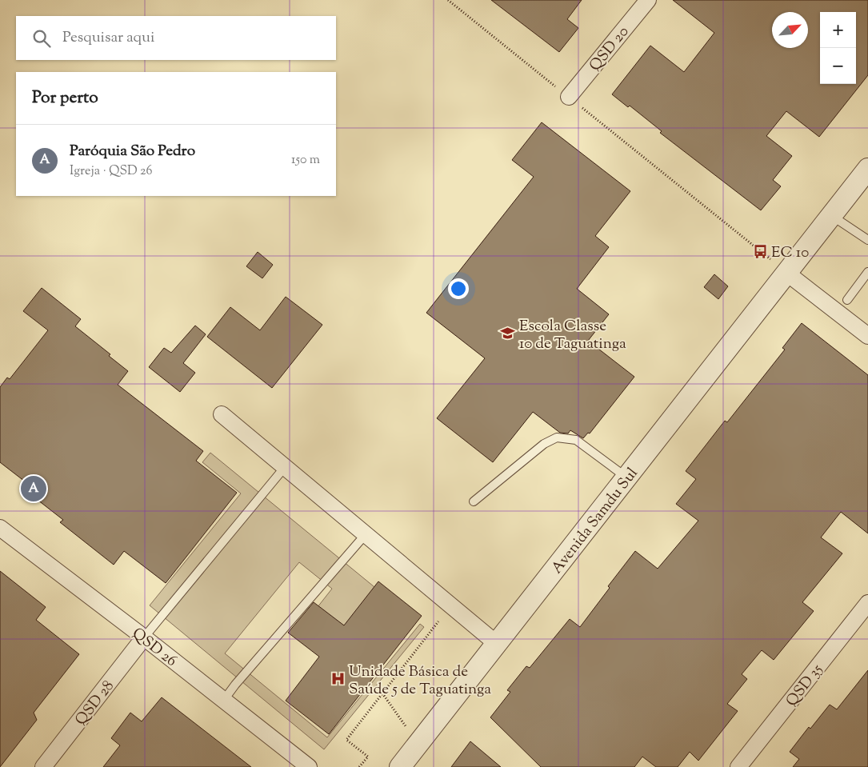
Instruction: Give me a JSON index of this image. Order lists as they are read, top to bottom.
{
  "streets": {
    "street": [
      "QSD 20",
      "Avenida Samdu Sul",
      "QSD 26",
      "QSD 35",
      "QSD 28"
    ]
  },
  "crossings": [
    ["QSD 26", "QSD 28"]
  ],
  "places": {
    "bus stop": ["EC 10"],
    "school or university": ["Escola Classe 10 de Taguatinga"],
    "hospital": ["Unidade Básica de Saúde 5 de Taguatinga"]
  },
  "north": "top right",
  "page": {
    "map_buttons": ["+", "−"],
    "search": "Pesquisar aqui",
    "heading": "Por perto",
    "list": [
      {
        "mark": "A",
        "name": "Paróquia São Pedro",
        "note": "Igreja · QSD 26",
        "value": "150 m"
      }
    ],
    "pins": "A"
  }
}
